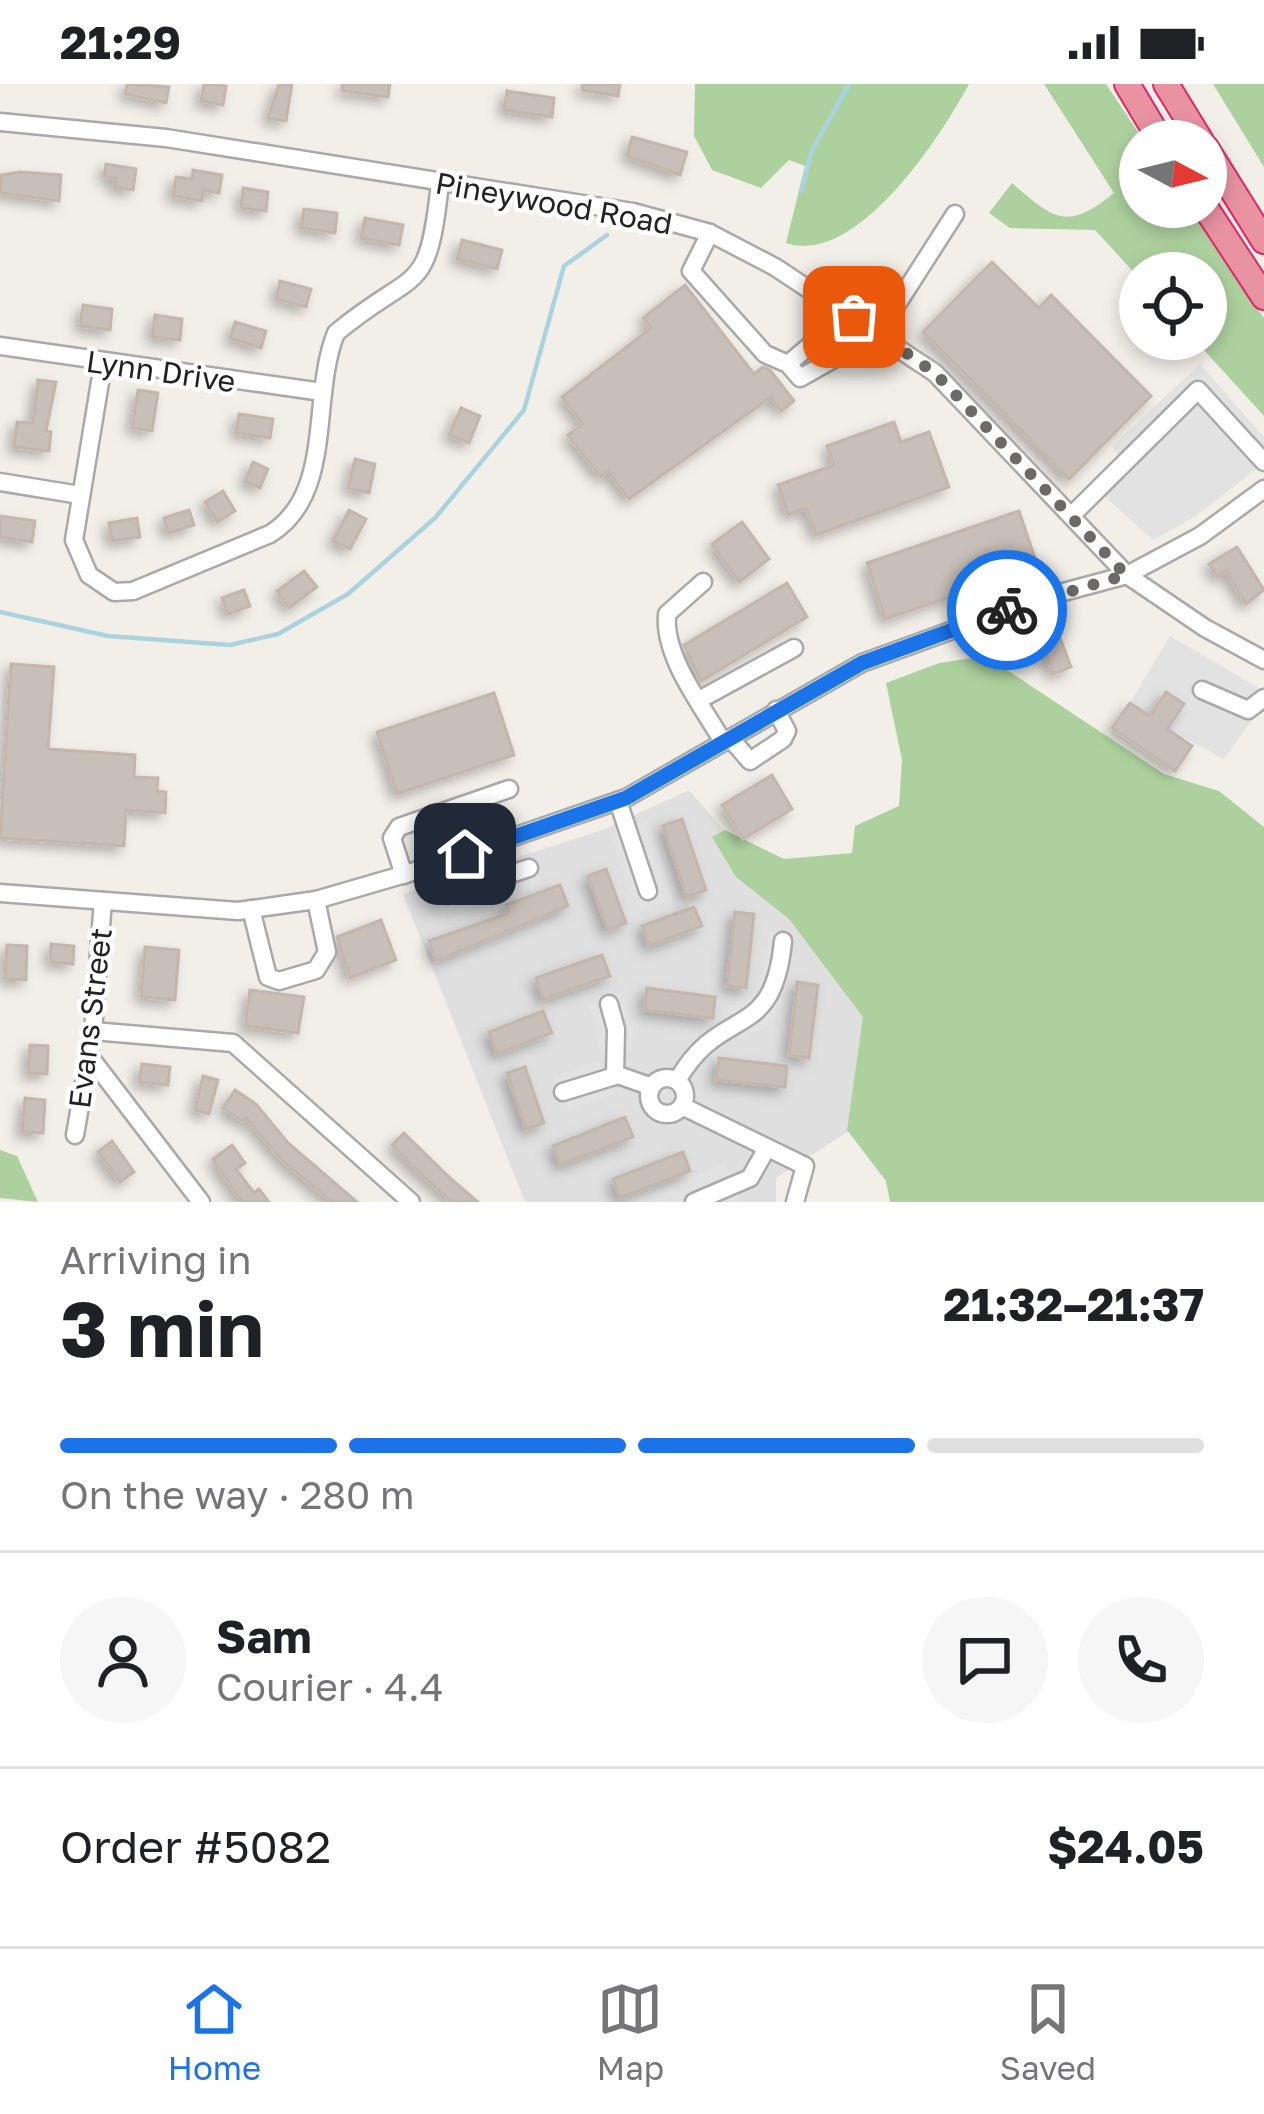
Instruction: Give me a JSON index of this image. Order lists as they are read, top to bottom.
{
  "streets": {
    "street": ["Pineywood Road", "Lynn Drive", "Evans Street"]
  },
  "north": "right",
  "page": {
    "status": "21:29",
    "heading": ["3 min", "Arriving in", "21:32–21:37"],
    "panel": [
      "Sam",
      "Courier · 4.4",
      "Order #5082",
      "$24.05"
    ],
    "bar": "On the way · 280 m",
    "tabs": ["Home", "Map", "Saved"]
  }
}
